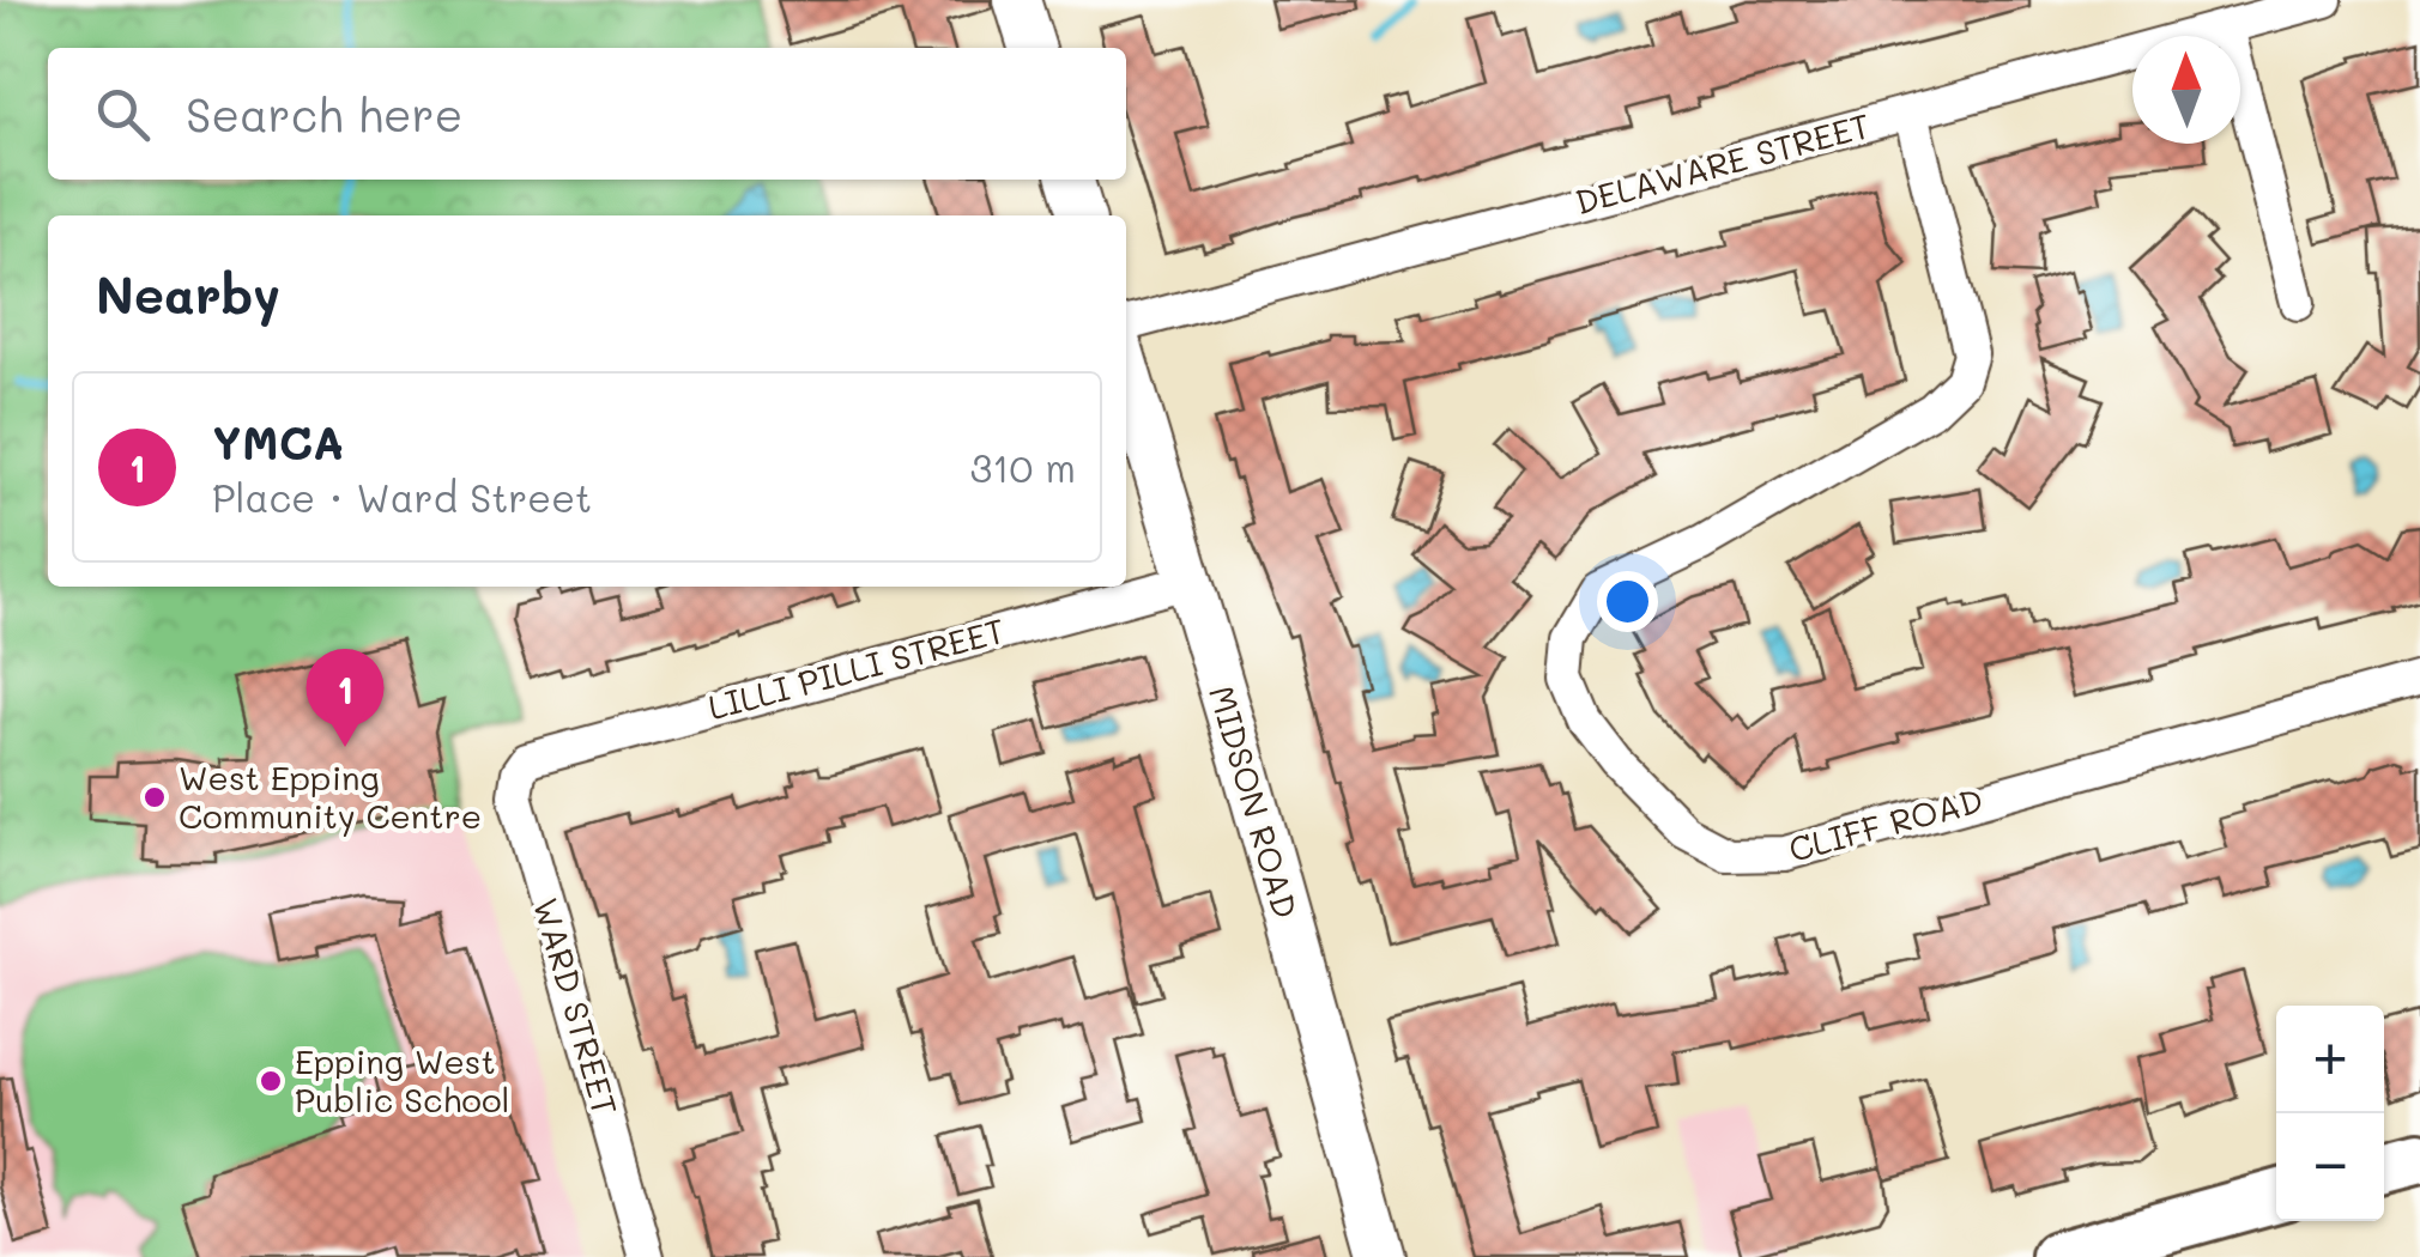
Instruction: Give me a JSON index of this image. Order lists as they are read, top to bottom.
{
  "streets": {
    "street": [
      "DELAWARE STREET",
      "LILLI PILLI STREET",
      "MIDSON ROAD",
      "CLIFF ROAD",
      "WARD STREET"
    ]
  },
  "crossings": [
    ["DELAWARE STREET", "CLIFF ROAD"],
    ["LILLI PILLI STREET", "MIDSON ROAD"],
    ["LILLI PILLI STREET", "WARD STREET"]
  ],
  "places": ["West Epping Community Centre", "Epping West Public School"],
  "north": "top",
  "page": {
    "search": "Search here",
    "heading": "Nearby",
    "list": [
      {
        "mark": "1",
        "name": "YMCA",
        "note": "Place · Ward Street",
        "value": "310 m"
      }
    ],
    "pins": "1",
    "map_buttons": ["+", "−"]
  }
}
